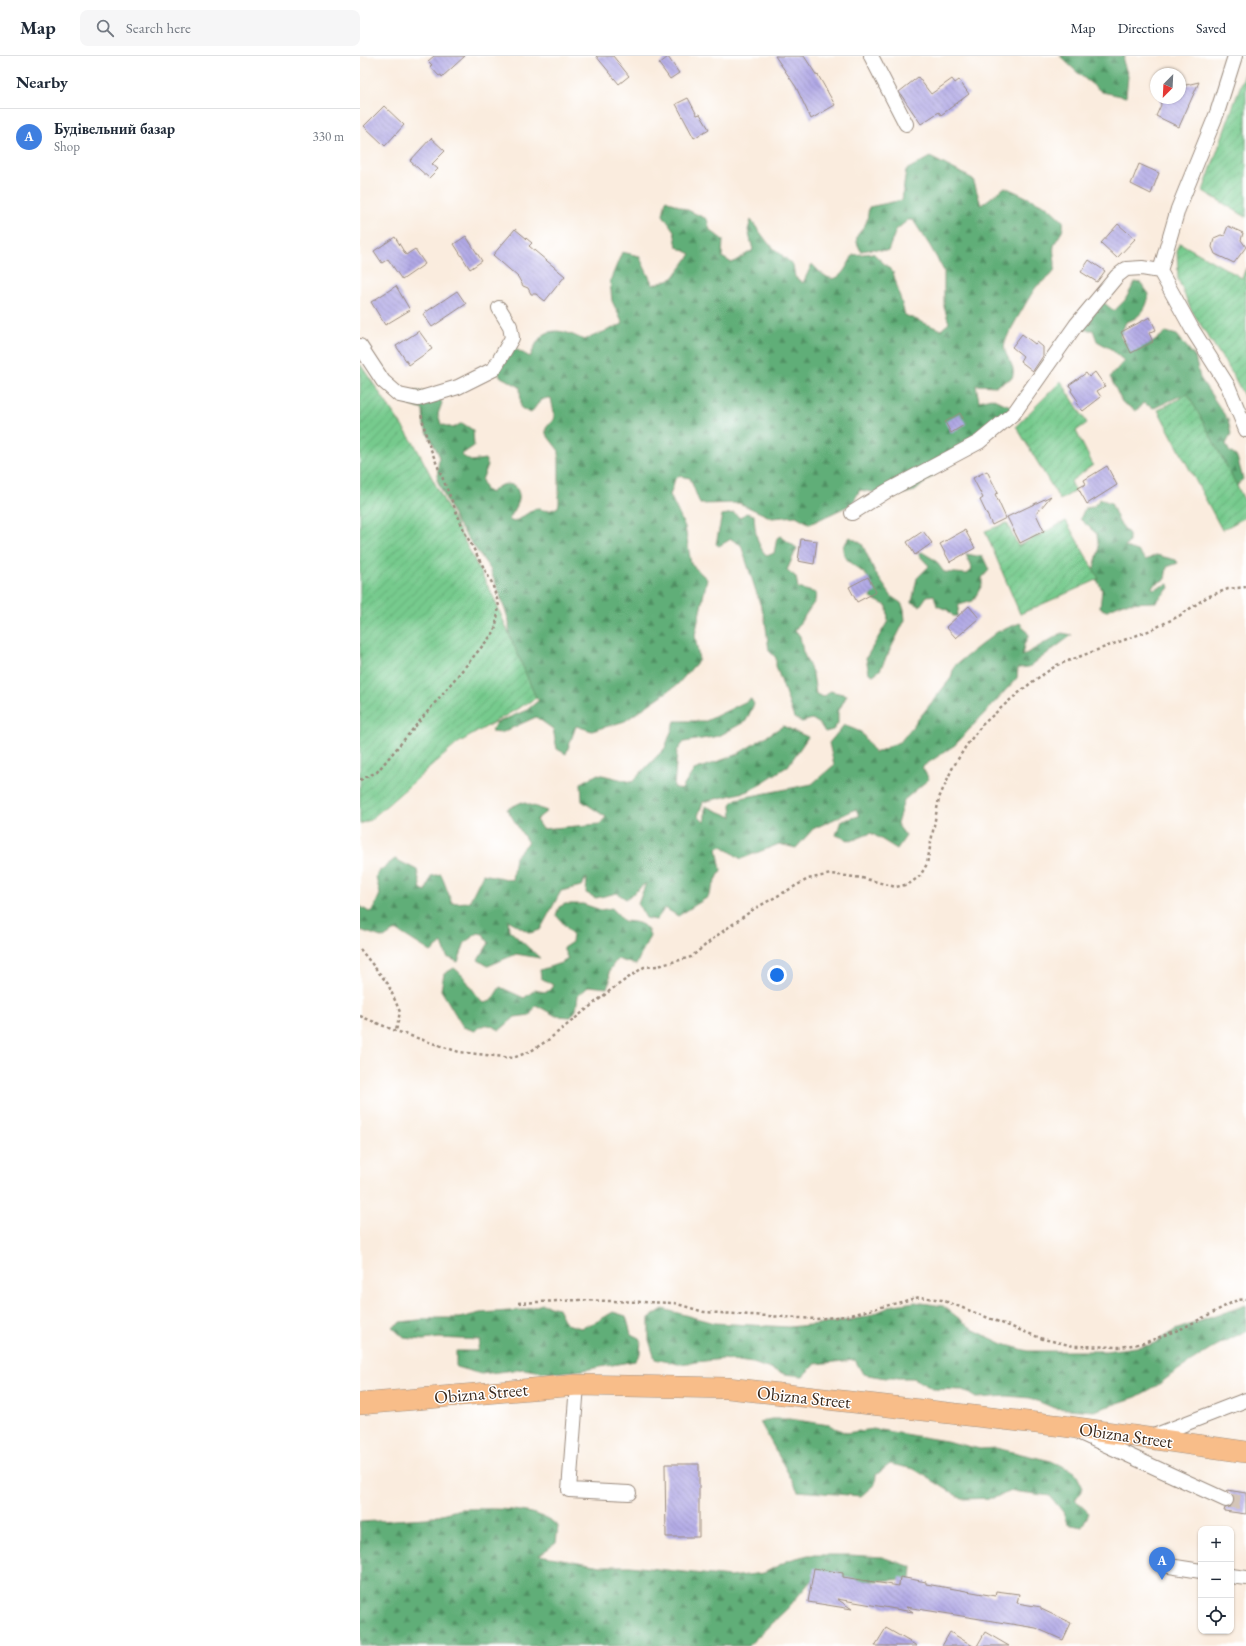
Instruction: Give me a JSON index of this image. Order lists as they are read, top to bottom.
{
  "streets": {
    "highway": ["Obizna Street"]
  },
  "north": "bottom left",
  "page": {
    "header": "Map",
    "search": "Search here",
    "nav": ["Map", "Directions", "Saved"],
    "heading": "Nearby",
    "list": [
      {
        "mark": "A",
        "name": "Будівельний базар",
        "note": "Shop",
        "value": "330 m"
      }
    ],
    "map_buttons": ["+", "−"],
    "pins": "A"
  }
}
